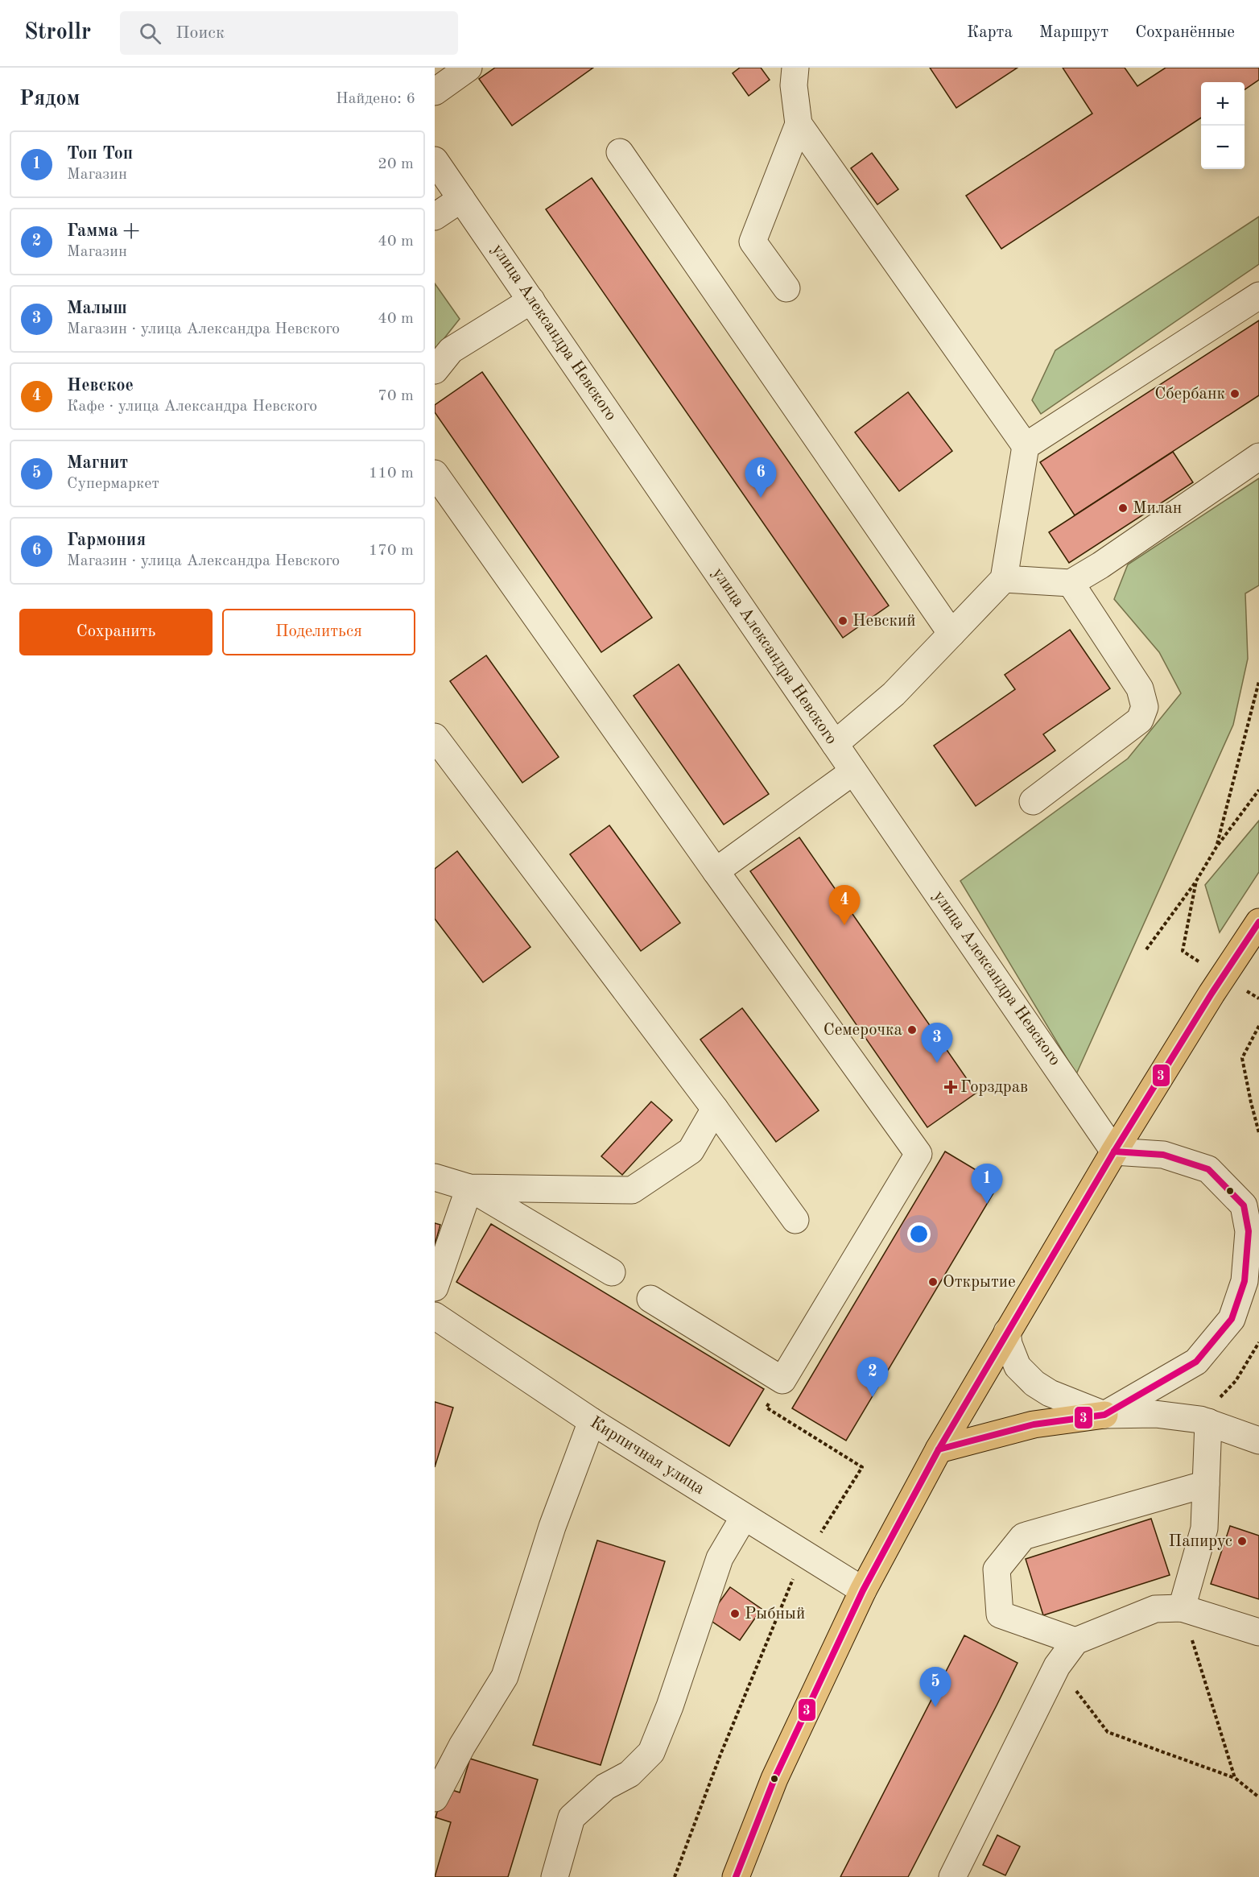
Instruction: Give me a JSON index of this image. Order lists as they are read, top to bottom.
{
  "streets": {
    "street": ["улица Александра Невского", "Кирпичная улица"]
  },
  "places": {
    "other": [
      "Сбербанк",
      "Милан",
      "Невский",
      "Семерочка",
      "Открытие",
      "Папирус",
      "Рыбный"
    ],
    "health": ["Горздрав"]
  },
  "lines": ["transit line 3"],
  "page": {
    "header": "Strollr",
    "search": "Поиск",
    "nav": ["Карта", "Маршрут", "Сохранённые"],
    "heading": ["Рядом", "Найдено: 6"],
    "map_buttons": ["+", "−"],
    "list": [
      {
        "mark": "1",
        "name": "Топ Топ",
        "note": "Магазин",
        "value": "20 m"
      },
      {
        "mark": "2",
        "name": "Гамма +",
        "note": "Магазин",
        "value": "40 m"
      },
      {
        "mark": "3",
        "name": "Малыш",
        "note": "Магазин · улица Александра Невского",
        "value": "40 m"
      },
      {
        "mark": "4",
        "name": "Невское",
        "note": "Кафе · улица Александра Невского",
        "value": "70 m"
      },
      {
        "mark": "5",
        "name": "Магнит",
        "note": "Супермаркет",
        "value": "110 m"
      },
      {
        "mark": "6",
        "name": "Гармония",
        "note": "Магазин · улица Александра Невского",
        "value": "170 m"
      }
    ],
    "pins": [
      "6",
      "4",
      "3",
      "1",
      "2",
      "5"
    ],
    "buttons": ["Сохранить", "Поделиться"]
  }
}
